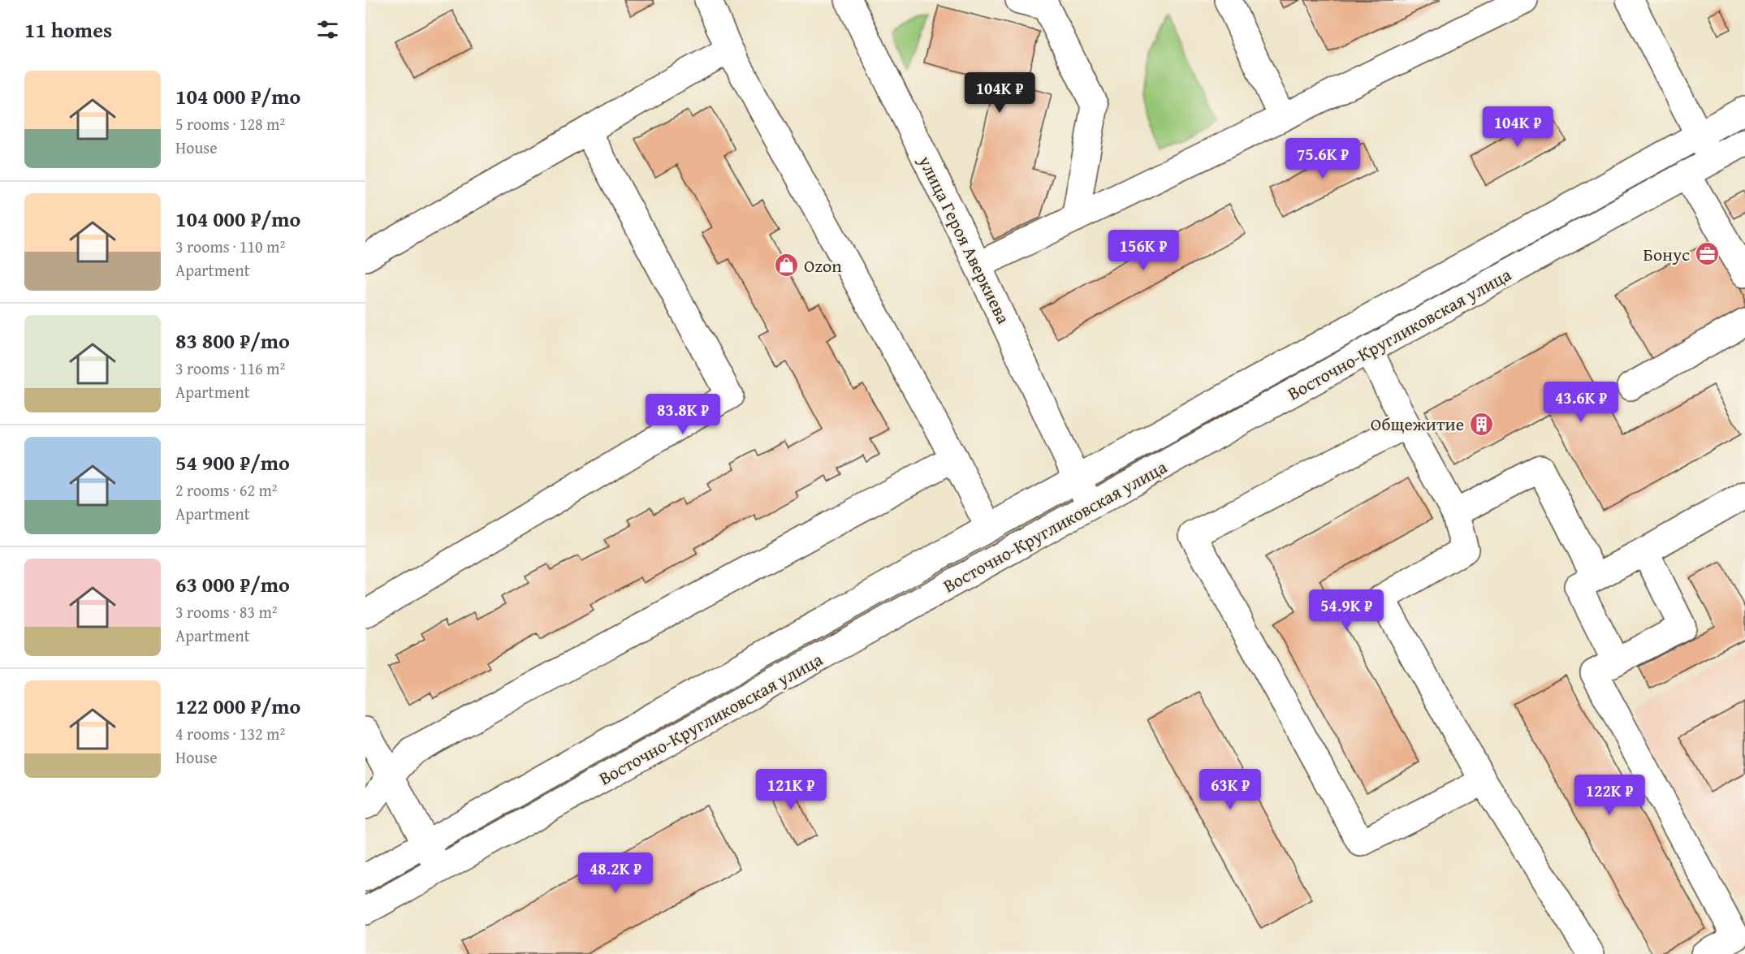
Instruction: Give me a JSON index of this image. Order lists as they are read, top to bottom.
{
  "streets": {
    "street": ["улица Героя Аверкиева", "Восточно-Кругликовская улица"]
  },
  "crossings": [
    ["улица Героя Аверкиева", "Восточно-Кругликовская улица"]
  ],
  "places": {
    "office": ["Бонус"],
    "shop": ["Ozon"],
    "building": ["Общежитие"]
  },
  "page": {
    "heading": "11 homes",
    "list": [
      {
        "name": "104 000 ₽/mo",
        "note": "5 rooms · 128 m² · House"
      },
      {
        "name": "104 000 ₽/mo",
        "note": "3 rooms · 110 m² · Apartment"
      },
      {
        "name": "83 800 ₽/mo",
        "note": "3 rooms · 116 m² · Apartment"
      },
      {
        "name": "54 900 ₽/mo",
        "note": "2 rooms · 62 m² · Apartment"
      },
      {
        "name": "63 000 ₽/mo",
        "note": "3 rooms · 83 m² · Apartment"
      },
      {
        "name": "122 000 ₽/mo",
        "note": "4 rooms · 132 m² · House"
      }
    ],
    "price": [
      "104K ₽",
      "104K ₽",
      "75.6K ₽",
      "156K ₽",
      "43.6K ₽",
      "83.8K ₽",
      "54.9K ₽",
      "121K ₽",
      "63K ₽",
      "122K ₽",
      "48.2K ₽"
    ]
  }
}
